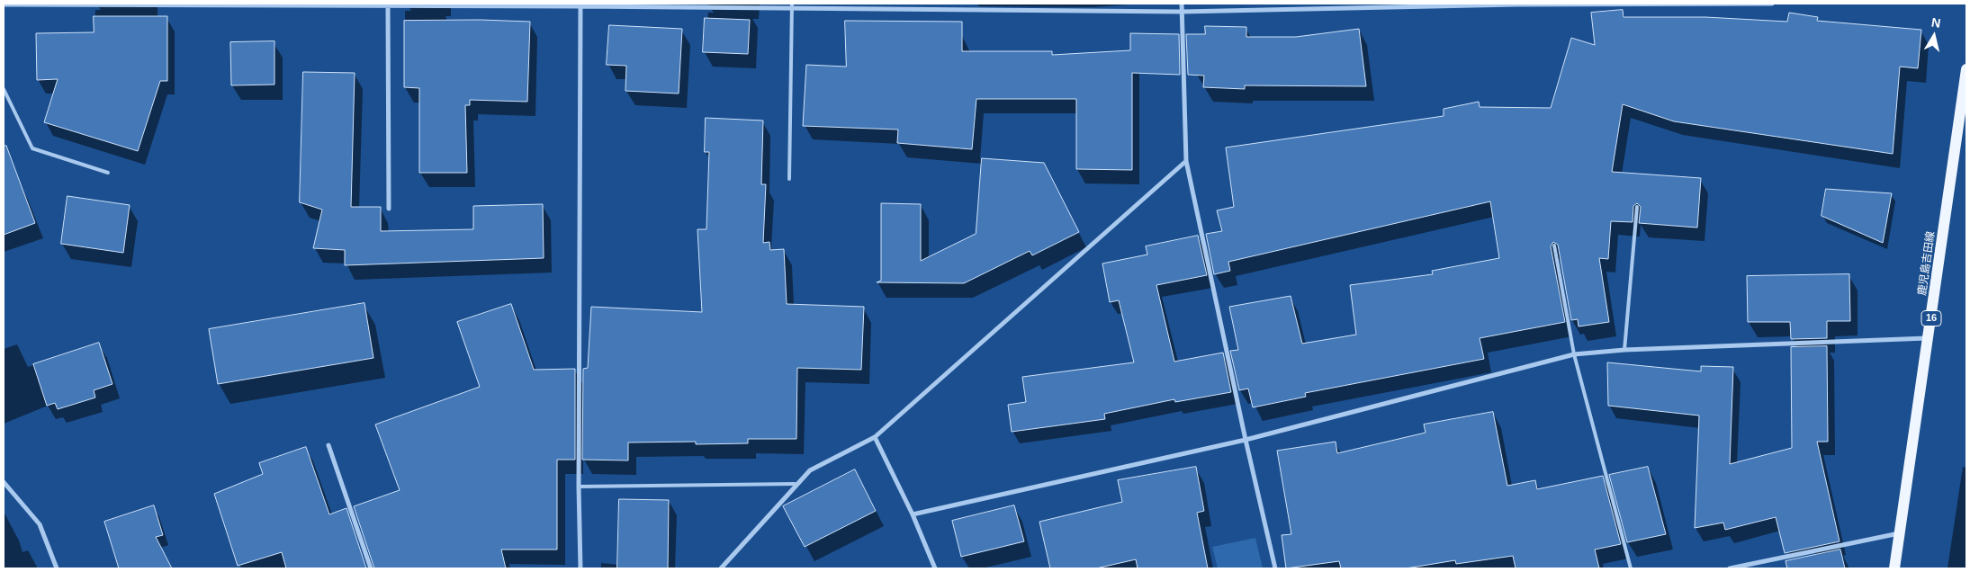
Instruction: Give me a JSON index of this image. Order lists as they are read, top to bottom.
{
  "streets": {
    "main road": ["鹿児島吉田線", "16"]
  },
  "north": "top"
}
